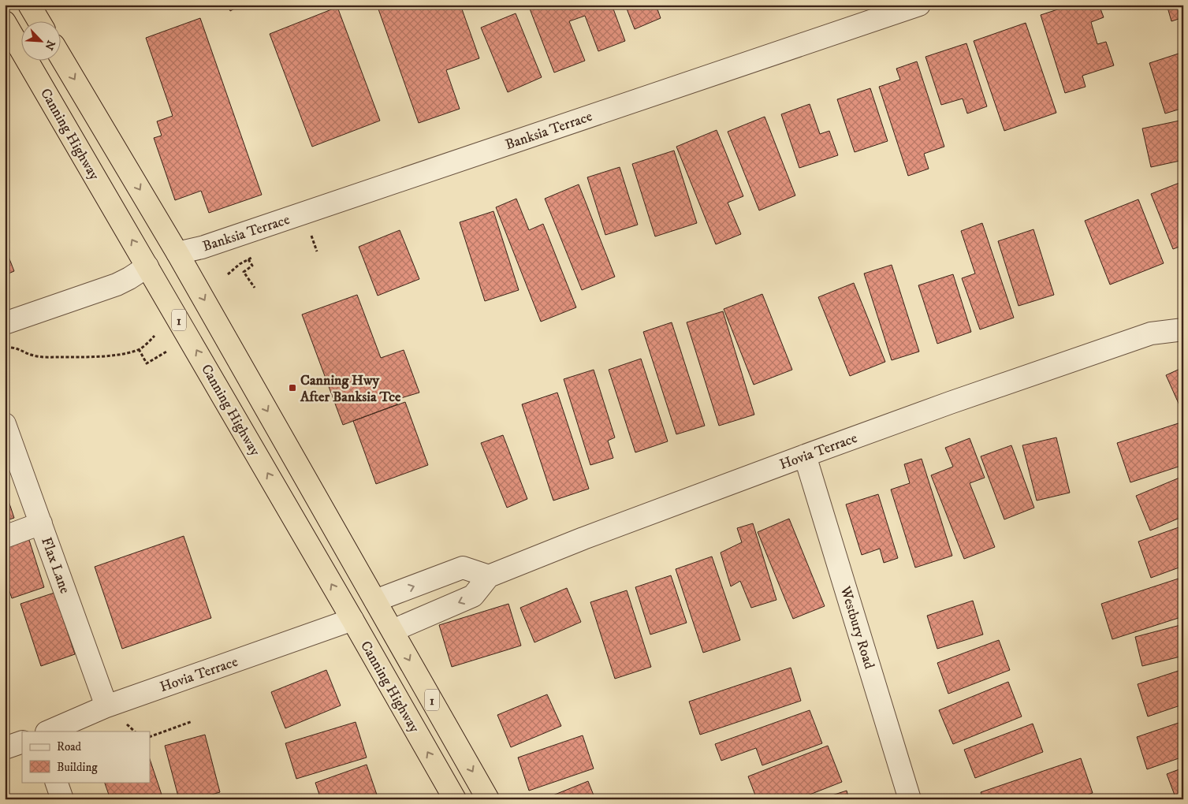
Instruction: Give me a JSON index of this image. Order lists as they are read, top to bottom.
{
  "streets": {
    "highway": ["Canning Highway", "1"],
    "street": [
      "Banksia Terrace",
      "Hovia Terrace",
      "Flax Lane",
      "Westbury Road"
    ]
  },
  "crossings": [
    ["Banksia Terrace", "1"],
    ["Canning Highway", "Hovia Terrace"],
    ["1", "Hovia Terrace"],
    ["Hovia Terrace", "Flax Lane"],
    ["Hovia Terrace", "Westbury Road"]
  ],
  "places": {
    "transit": ["Canning Hwy After Banksia Tce"]
  },
  "legend": ["Road", "Building"],
  "north": "bottom right"
}
